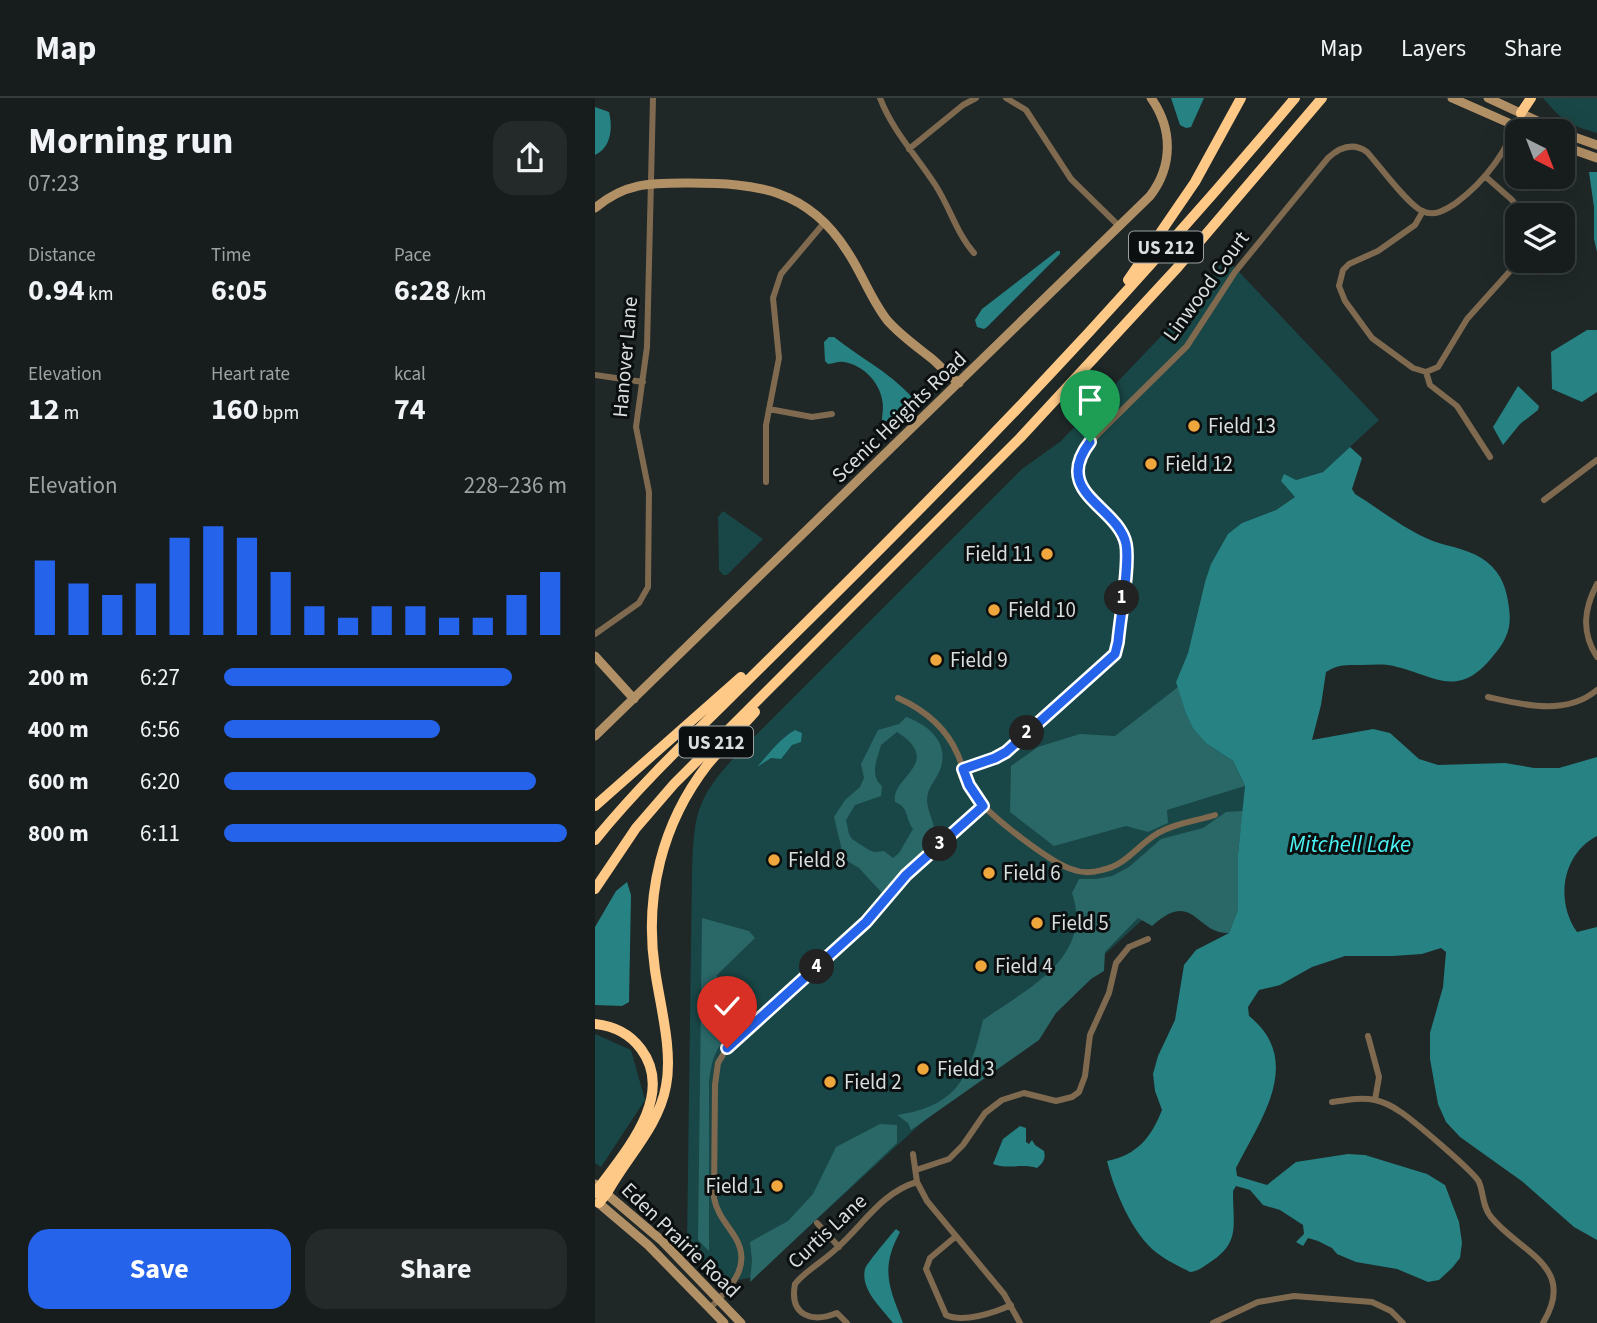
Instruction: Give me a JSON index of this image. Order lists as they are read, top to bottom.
{
  "streets": {
    "highway": ["US 212"],
    "street": [
      "Linwood Court",
      "Hanover Lane",
      "Scenic Heights Road",
      "Curtis Lane",
      "Eden Prairie Road"
    ]
  },
  "water": ["Mitchell Lake"],
  "places": [
    "Field 13",
    "Field 12",
    "Field 11",
    "Field 10",
    "Field 9",
    "Field 8",
    "Field 6",
    "Field 5",
    "Field 4",
    "Field 3",
    "Field 2",
    "Field 1"
  ],
  "north": "bottom right",
  "page": {
    "header": "Map",
    "nav": ["Map", "Layers", "Share"],
    "heading": ["Morning run", "07:23"],
    "stats": [
      ["Distance", "0.94 km"],
      ["Time", "6:05"],
      ["Pace", "6:28 /km"],
      ["Elevation", "12 m"],
      ["Heart rate", "160 bpm"],
      ["kcal", "74"]
    ],
    "chart": ["Elevation", "228–236 m"],
    "pins": [
      "1",
      "2",
      "3",
      "4"
    ],
    "list": [
      {
        "name": "200 m",
        "note": "6:27"
      },
      {
        "name": "400 m",
        "note": "6:56"
      },
      {
        "name": "600 m",
        "note": "6:20"
      },
      {
        "name": "800 m",
        "note": "6:11"
      }
    ],
    "buttons": ["Save", "Share"]
  }
}
